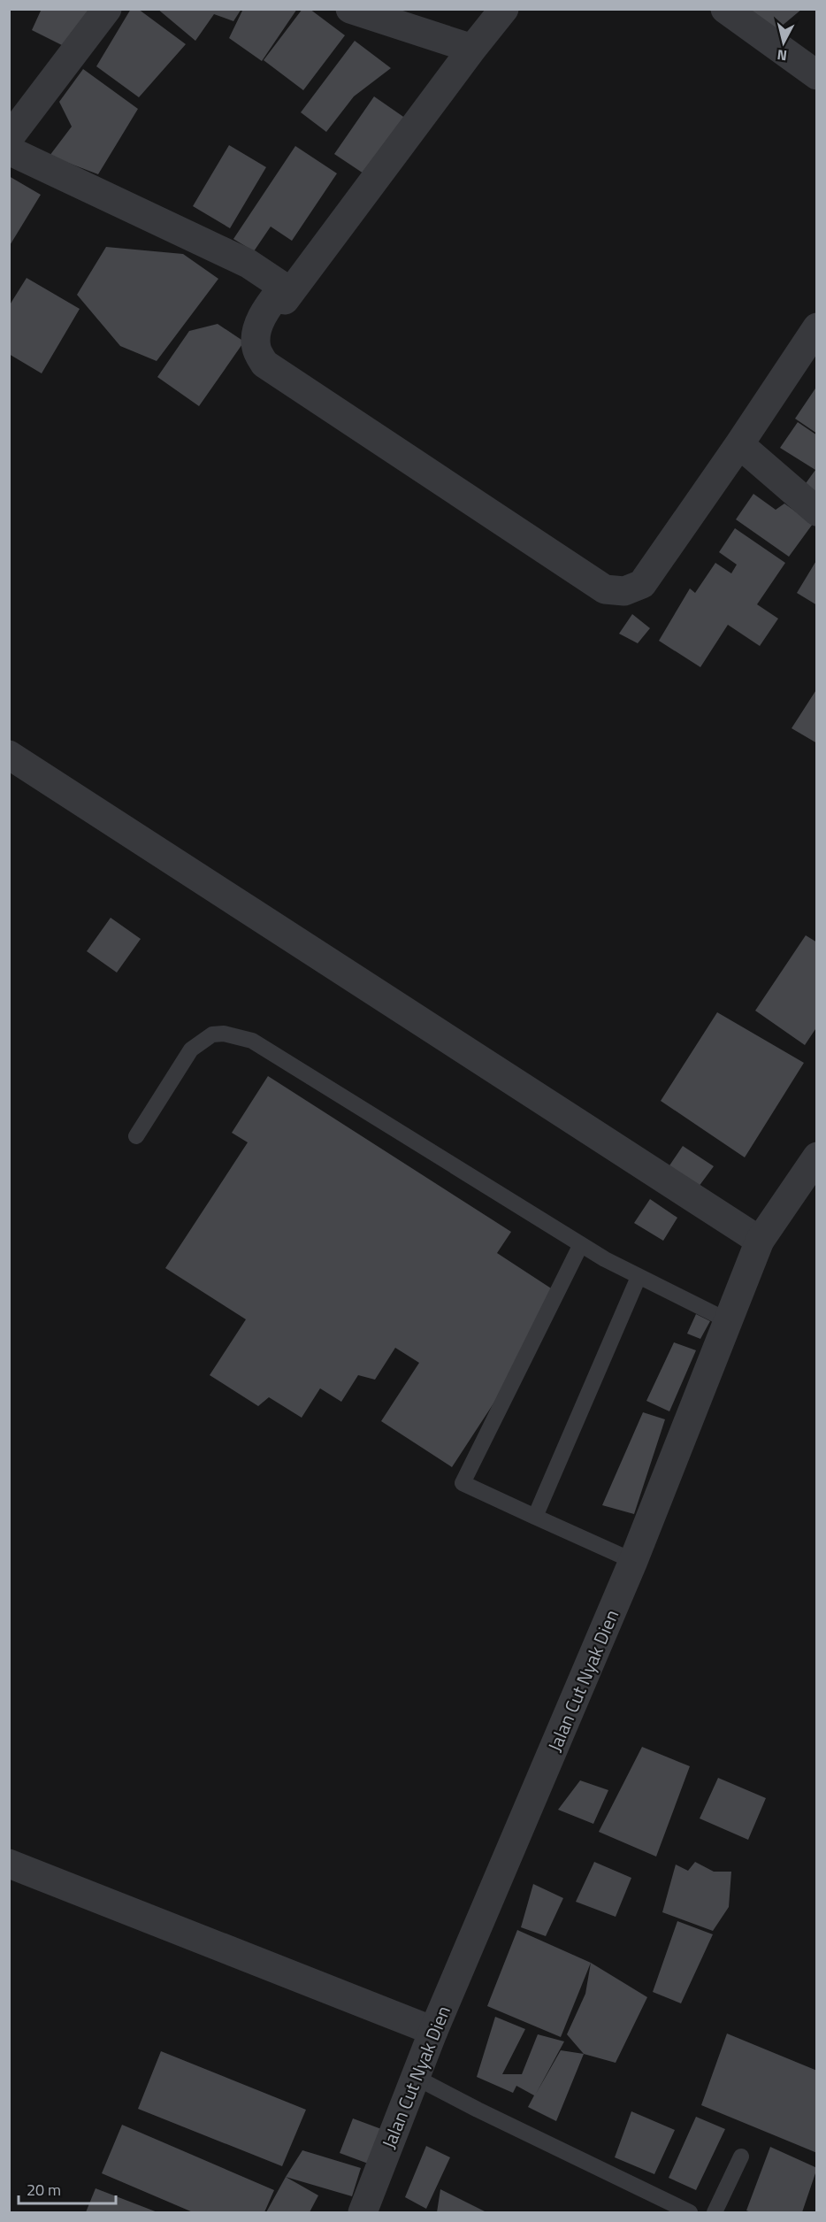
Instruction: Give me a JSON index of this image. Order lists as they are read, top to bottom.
{
  "streets": {
    "street": ["Jalan Cut Nyak Dien"]
  },
  "scale_bar": "20 m",
  "north": "bottom"
}
